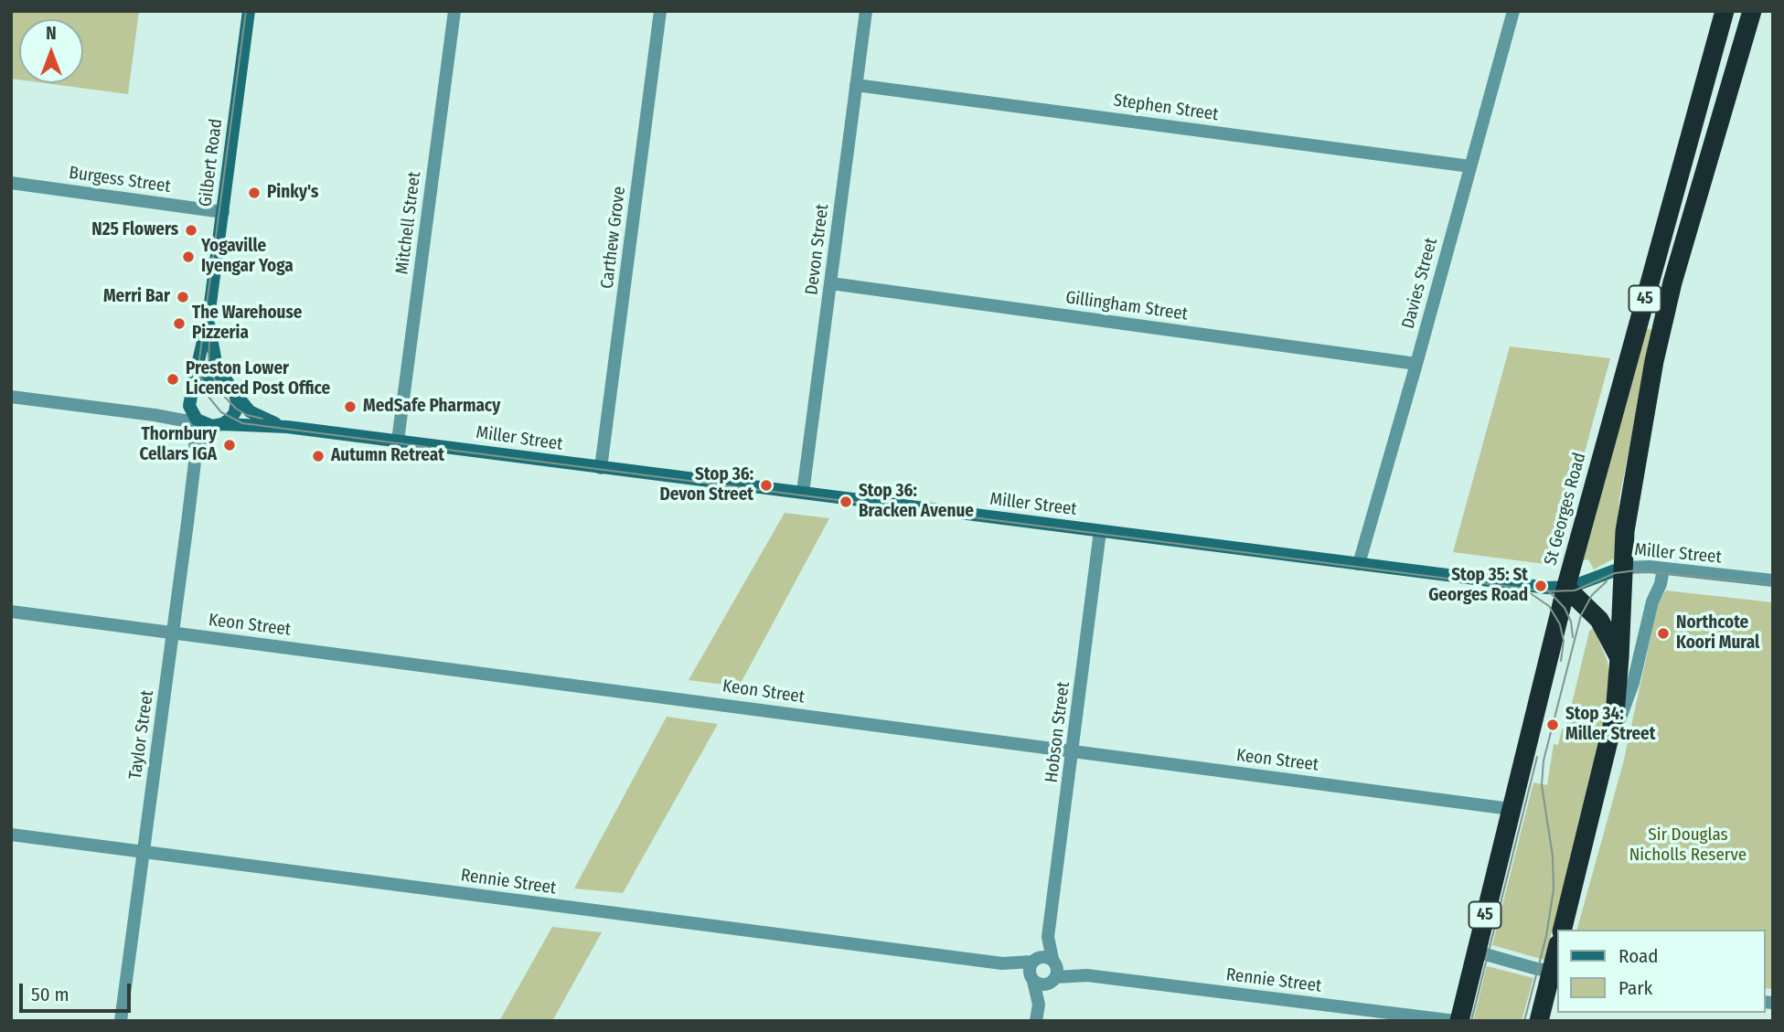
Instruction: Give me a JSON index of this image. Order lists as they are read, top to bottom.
{
  "streets": {
    "highway": ["45", "St Georges Road"],
    "street": [
      "Stephen Street",
      "Gilbert Road",
      "Burgess Street",
      "Mitchell Street",
      "Carthew Grove",
      "Devon Street",
      "Davies Street",
      "Gillingham Street",
      "Miller Street",
      "Keon Street",
      "Hobson Street",
      "Taylor Street",
      "Rennie Street"
    ]
  },
  "crossings": [
    ["Stephen Street", "Devon Street"],
    ["Stephen Street", "Davies Street"],
    ["Gilbert Road", "Burgess Street"],
    ["Gilbert Road", "Miller Street"],
    ["Gilbert Road", "Taylor Street"],
    ["Mitchell Street", "Miller Street"],
    ["Carthew Grove", "Miller Street"],
    ["Devon Street", "Gillingham Street"],
    ["Devon Street", "Miller Street"],
    ["Davies Street", "Gillingham Street"],
    ["Davies Street", "Miller Street"],
    ["45", "Miller Street"],
    ["Miller Street", "St Georges Road"],
    ["Miller Street", "Hobson Street"],
    ["Miller Street", "Taylor Street"],
    ["St Georges Road", "Keon Street"],
    ["St Georges Road", "Rennie Street"],
    ["Keon Street", "Hobson Street"],
    ["Keon Street", "Taylor Street"],
    ["Hobson Street", "Rennie Street"],
    ["Taylor Street", "Rennie Street"]
  ],
  "parks": ["Sir Douglas Nicholls Reserve"],
  "places": [
    "Pinky's",
    "N25 Flowers",
    "Yogaville Iyengar Yoga",
    "Merri Bar",
    "The Warehouse Pizzeria",
    "Preston Lower Licenced Post Office",
    "MedSafe Pharmacy",
    "Thornbury Cellars IGA",
    "Autumn Retreat",
    "Stop 36: Devon Street",
    "Stop 36: Bracken Avenue",
    "Stop 35: St Georges Road",
    "Northcote Koori Mural",
    "Stop 34: Miller Street"
  ],
  "legend": ["Road", "Park"],
  "scale_bar": "50 m",
  "north": "top"
}
